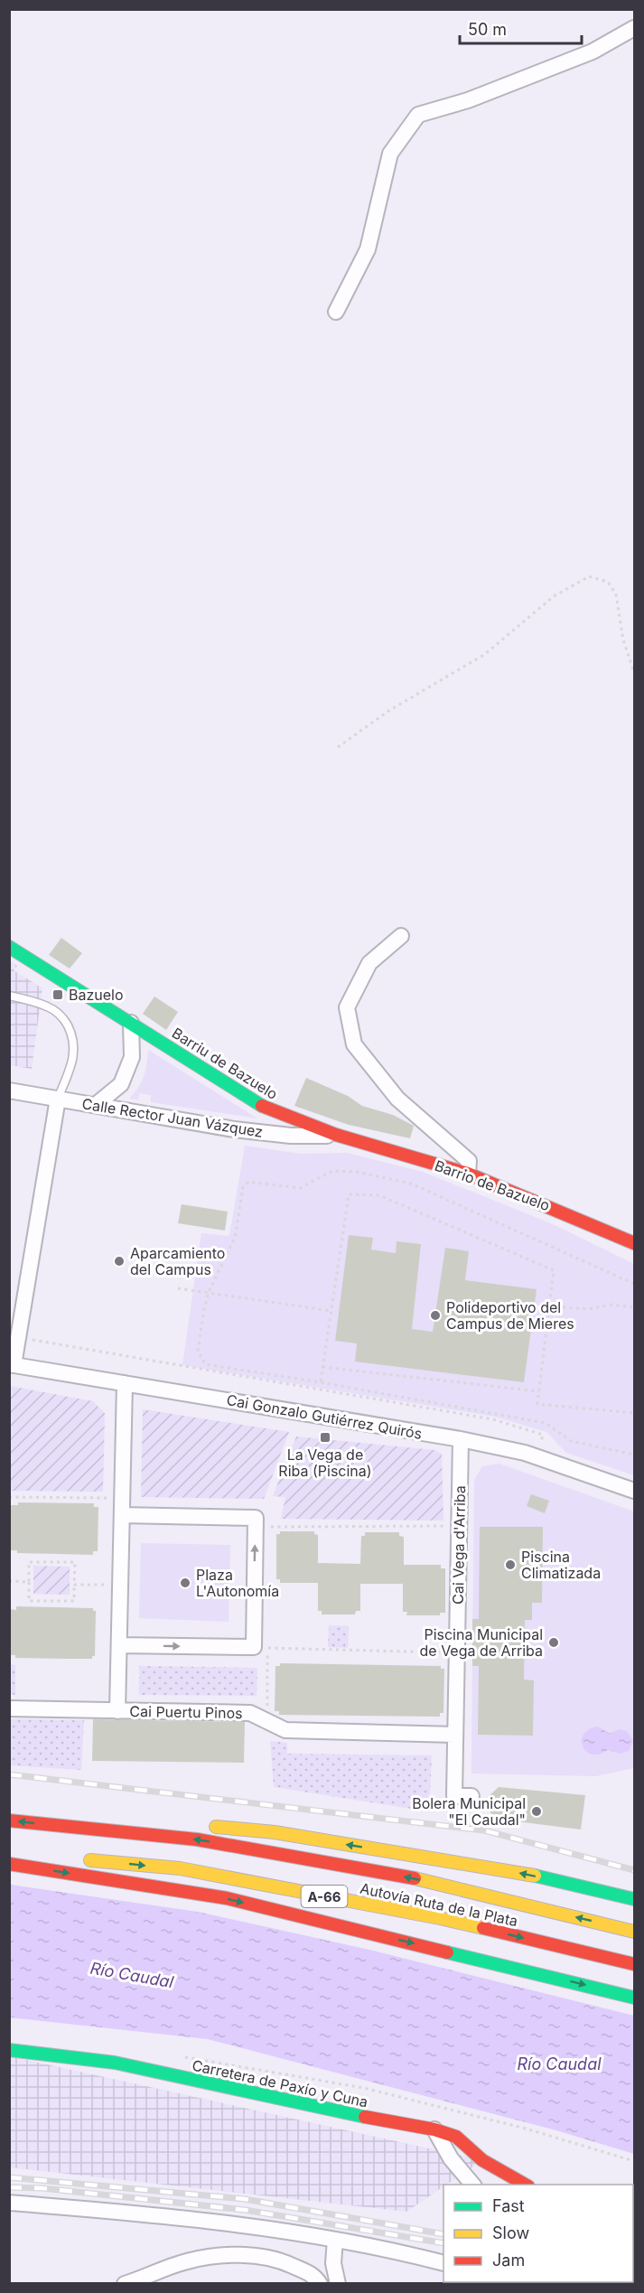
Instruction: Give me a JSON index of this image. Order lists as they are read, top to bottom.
{
  "streets": {
    "main road": [
      "Barriu de Bazuelo",
      "Barrio de Bazuelo",
      "A-66",
      "Autovía Ruta de la Plata",
      "Carretera de Paxío y Cuna"
    ],
    "street": [
      "Calle Rector Juan Vázquez",
      "Cai Gonzalo Gutiérrez Quirós",
      "Cai Vega d'Arriba",
      "Cai Puertu Pinos"
    ]
  },
  "crossings": [
    ["Barriu de Bazuelo", "Calle Rector Juan Vázquez"],
    ["Barriu de Bazuelo", "Barrio de Bazuelo"],
    ["Calle Rector Juan Vázquez", "Barrio de Bazuelo"],
    ["Cai Gonzalo Gutiérrez Quirós", "Cai Vega d'Arriba"],
    ["Cai Vega d'Arriba", "Cai Puertu Pinos"]
  ],
  "water": ["Río Caudal"],
  "places": {
    "transit": ["Bazuelo", "La Vega de Riba (Piscina)"],
    "other": [
      "Aparcamiento del Campus",
      "Polideportivo del Campus de Mieres",
      "Piscina Climatizada",
      "Plaza L'Autonomía",
      "Piscina Municipal de Vega de Arriba",
      "Bolera Municipal \"El Caudal\""
    ]
  },
  "legend": ["Fast", "Slow", "Jam"],
  "scale_bar": "50 m"
}
